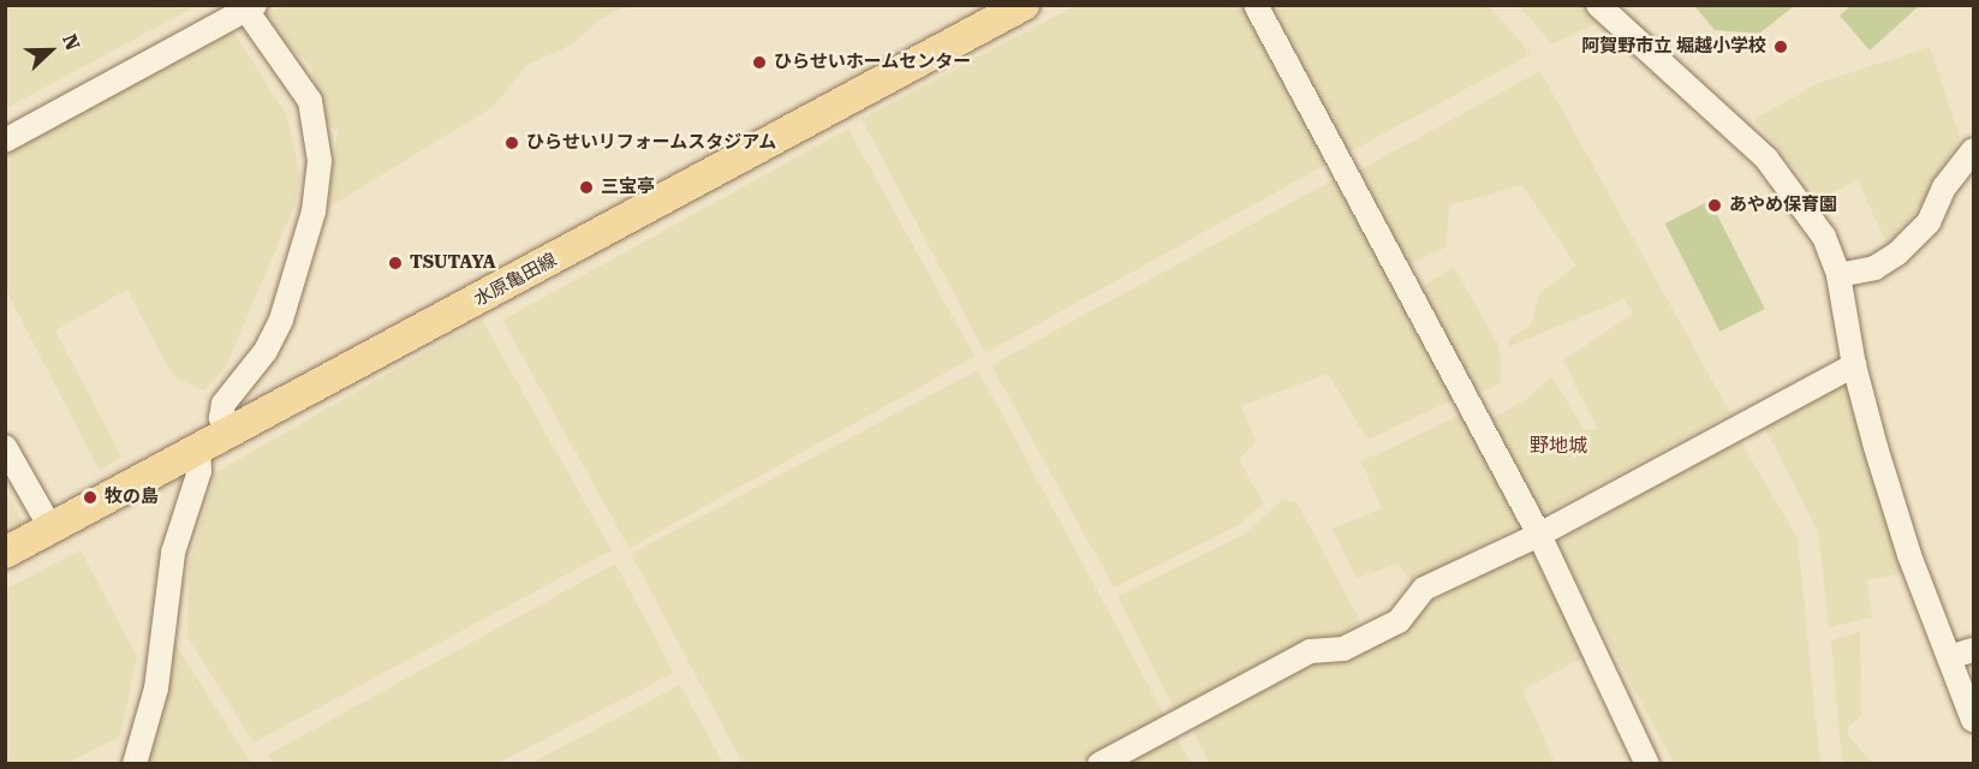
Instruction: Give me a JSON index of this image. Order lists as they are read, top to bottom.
{
  "streets": {
    "main road": ["水原亀田線"]
  },
  "districts": ["野地城"],
  "places": [
    "阿賀野市立 堀越小学校",
    "ひらせいホームセンター",
    "ひらせいリフォームスタジアム",
    "三宝亭",
    "あやめ保育園",
    "TSUTAYA",
    "牧の島"
  ],
  "north": "right"
}
